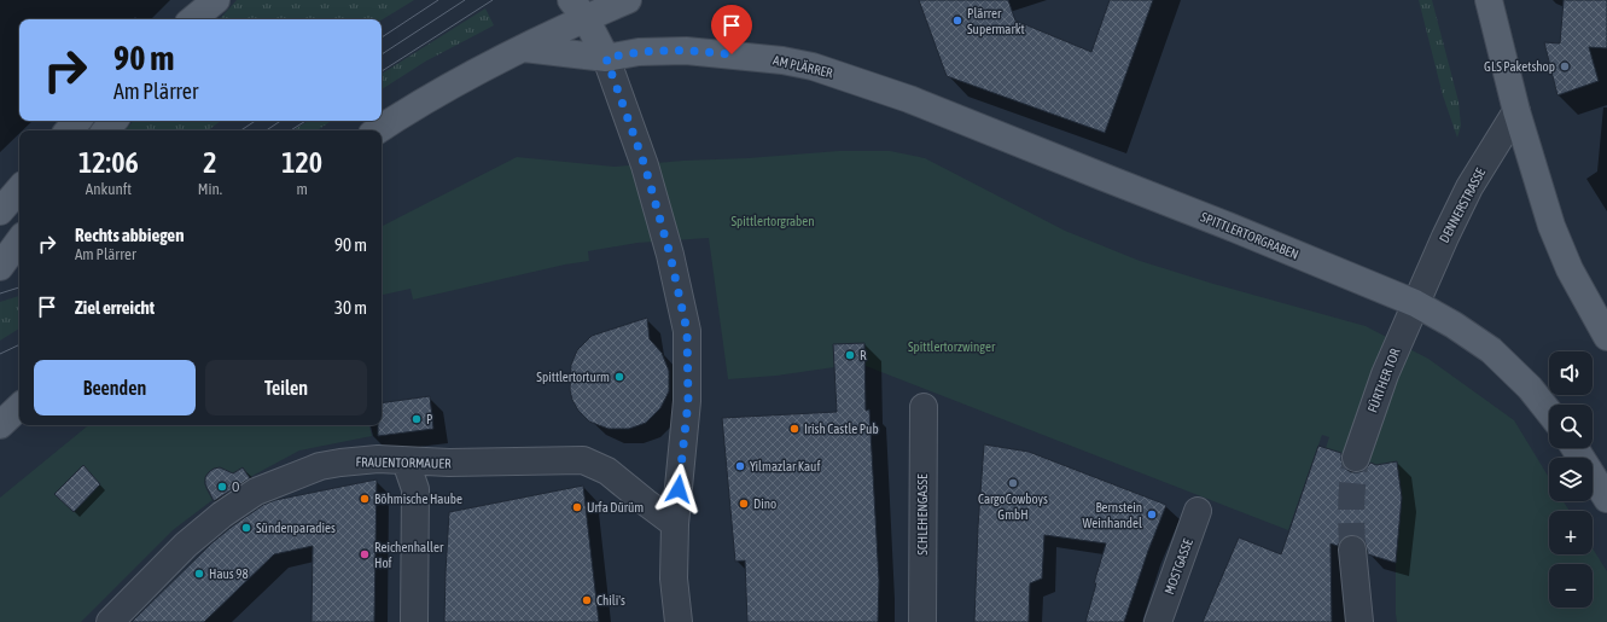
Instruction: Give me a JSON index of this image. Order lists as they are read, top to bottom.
{
  "streets": {
    "main road": ["AM PLÄRRER", "SPITTLERTORGRABEN"],
    "street": [
      "DENNERSTRASSE",
      "FÜRTHER TOR",
      "FRAUENTORMAUER",
      "SCHLEHENGASSE",
      "MOSTGASSE"
    ]
  },
  "crossings": [
    ["AM PLÄRRER", "SPITTLERTORGRABEN"],
    ["DENNERSTRASSE", "SPITTLERTORGRABEN"],
    ["DENNERSTRASSE", "FÜRTHER TOR"],
    ["SPITTLERTORGRABEN", "FÜRTHER TOR"]
  ],
  "parks": ["Spittlertorgraben", "Spittlertorzwinger"],
  "places": [
    "Plärrer Supermarkt",
    "GLS Paketshop",
    "R",
    "Spittlertorturm",
    "P",
    "Irish Castle Pub",
    "Yilmazlar Kauf",
    "CargoCowboys GmbH",
    "O",
    "Böhmische Haube",
    "Dino",
    "Urfa Dürüm",
    "Bernstein Weinhandel",
    "Sündenparadies",
    "Reichenhaller Hof",
    "Haus 98",
    "Chili's"
  ],
  "page": {
    "turn": ["90 m", "Am Plärrer"],
    "eta": [
      "12:06",
      "Ankunft",
      "2",
      "Min.",
      "120",
      "m"
    ],
    "list": [
      {
        "name": "Rechts abbiegen",
        "note": "Am Plärrer",
        "value": "90 m"
      },
      {
        "name": "Ziel erreicht",
        "value": "30 m"
      }
    ],
    "buttons": ["Beenden", "Teilen"],
    "map_buttons": ["+", "−"]
  }
}
